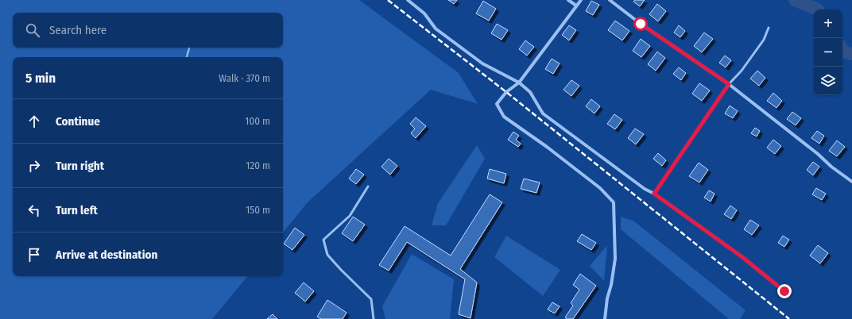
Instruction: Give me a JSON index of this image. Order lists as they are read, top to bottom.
{
  "page": {
    "map_buttons": ["+", "−"],
    "search": "Search here",
    "heading": ["5 min", "Walk · 370 m"],
    "list": [
      ["Continue", "100 m"],
      ["Turn right", "120 m"],
      ["Turn left", "150 m"],
      "Arrive at destination"
    ]
  }
}
